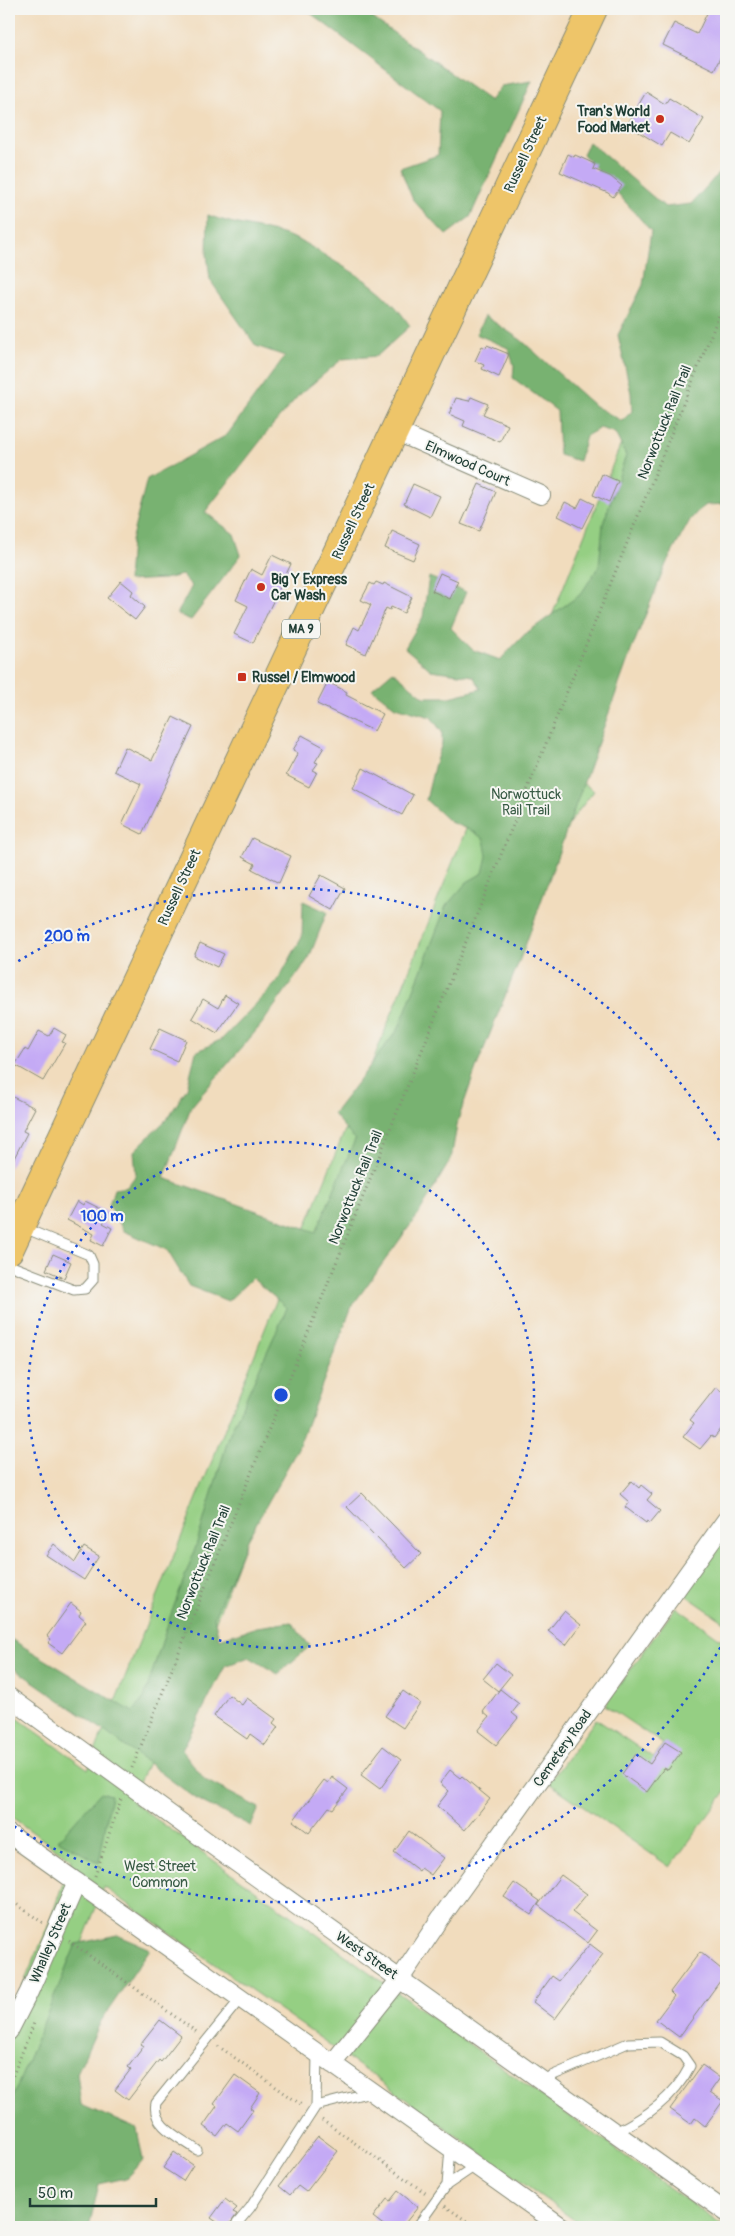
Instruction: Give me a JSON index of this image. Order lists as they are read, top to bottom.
{
  "streets": {
    "highway": ["Russell Street", "MA 9"],
    "street": [
      "Elmwood Court",
      "Cemetery Road",
      "Whalley Street",
      "West Street"
    ],
    "path": ["Norwottuck Rail Trail"]
  },
  "crossings": [
    ["Russell Street", "Elmwood Court"],
    ["Norwottuck Rail Trail", "Whalley Street"],
    ["Norwottuck Rail Trail", "West Street"],
    ["Cemetery Road", "West Street"]
  ],
  "parks": ["Norwottuck Rail Trail", "West Street Common"],
  "places": {
    "other": ["Tran's World Food Market", "Big Y Express Car Wash"],
    "transit": ["Russel / Elmwood"]
  },
  "scale_bar": "50 m",
  "rings": ["200 m", "100 m"]
}
